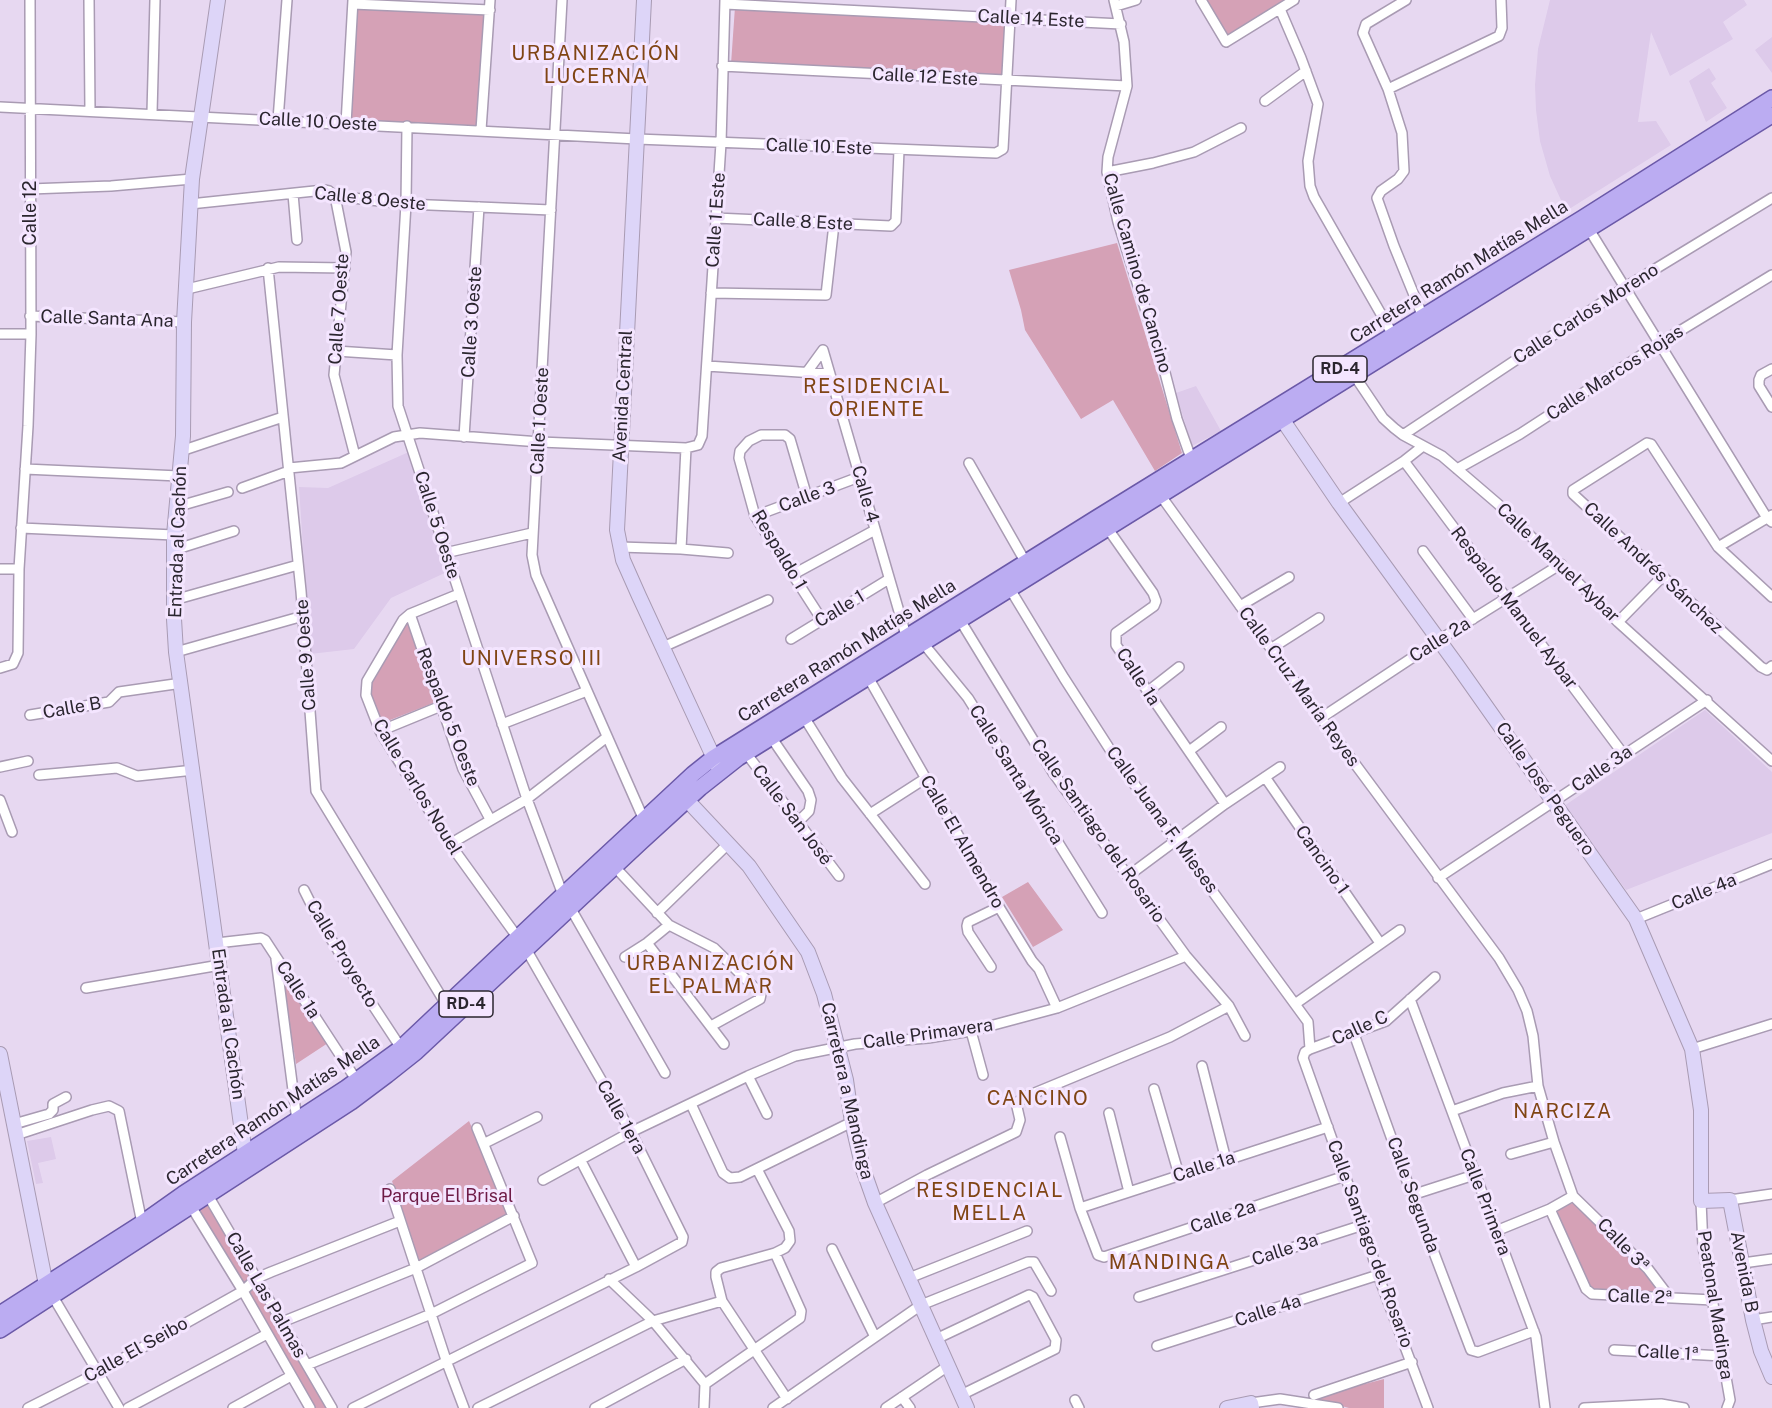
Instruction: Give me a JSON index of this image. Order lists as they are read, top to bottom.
{
  "streets": {
    "main road": [
      "Carretera Ramón Matías Mella",
      "RD-4",
      "Avenida Central",
      "Entrada al Cachón",
      "Calle José Peguero",
      "Carretera a Mandinga",
      "Avenida B"
    ],
    "street": [
      "Calle 14 Este",
      "Calle 12 Este",
      "Calle 10 Oeste",
      "Calle 10 Este",
      "Calle 8 Oeste",
      "Calle 12",
      "Calle 1 Este",
      "Calle 8 Este",
      "Calle Camino de Cancino",
      "Calle 7 Oeste",
      "Calle Carlos Moreno",
      "Calle Santa Ana",
      "Calle 3 Oeste",
      "Calle Marcos Rojas",
      "Calle 1 Oeste",
      "Calle 4",
      "Calle 3",
      "Calle 5 Oeste",
      "Respaldo 1",
      "Calle Manuel Aybar",
      "Calle Andrés Sánchez",
      "Respaldo Manuel Aybar",
      "Calle 1",
      "Calle 2a",
      "Calle 9 Oeste",
      "Calle 1a",
      "Calle Cruz María Reyes",
      "Calle B",
      "Respaldo 5 Oeste",
      "Calle 3a",
      "Calle Santa Mónica",
      "Calle Carlos Nouel",
      "Calle San José",
      "Calle Juana F. Mieses",
      "Calle Santiago del Rosario",
      "Calle El Almendro",
      "Cancino 1",
      "Calle 4a",
      "Calle Proyecto",
      "Calle C",
      "Calle Primavera",
      "Calle 1era",
      "Calle Segunda",
      "Calle Primera",
      "Calle 3ª",
      "Calle Las Palmas",
      "Calle 2ª",
      "Peatonal Madinga",
      "Calle El Seibo",
      "Calle 1ª"
    ]
  },
  "crossings": [
    ["Calle 14 Este", "Calle 1 Este"],
    ["Calle 14 Este", "Calle Camino de Cancino"],
    ["Calle 12 Este", "Calle 10 Este"],
    ["Calle 12 Este", "Calle 1 Este"],
    ["Calle 12 Este", "Calle Camino de Cancino"],
    ["Calle 10 Oeste", "Calle 10 Este"],
    ["Calle 10 Oeste", "Calle 12"],
    ["Calle 10 Oeste", "Avenida Central"],
    ["Calle 10 Oeste", "Calle 1 Oeste"],
    ["Calle 10 Oeste", "Calle 5 Oeste"],
    ["Calle 10 Oeste", "Entrada al Cachón"],
    ["Calle 10 Este", "Calle 1 Este"],
    ["Calle 10 Este", "Calle 8 Este"],
    ["Calle 10 Este", "Avenida Central"],
    ["Calle 8 Oeste", "Calle 7 Oeste"],
    ["Calle 8 Oeste", "Calle 3 Oeste"],
    ["Calle 8 Oeste", "Calle 1 Oeste"],
    ["Calle 8 Oeste", "Calle 5 Oeste"],
    ["Calle 8 Oeste", "Entrada al Cachón"],
    ["Calle 12", "Calle Santa Ana"],
    ["Calle 1 Este", "Calle 8 Este"],
    ["Carretera Ramón Matías Mella", "Calle Camino de Cancino"],
    ["Carretera Ramón Matías Mella", "Avenida Central"],
    ["Carretera Ramón Matías Mella", "Calle 1 Oeste"],
    ["Carretera Ramón Matías Mella", "Calle 4"],
    ["Carretera Ramón Matías Mella", "Calle 5 Oeste"],
    ["Carretera Ramón Matías Mella", "Entrada al Cachón"],
    ["Carretera Ramón Matías Mella", "Calle Manuel Aybar"],
    ["Carretera Ramón Matías Mella", "Calle 9 Oeste"],
    ["Carretera Ramón Matías Mella", "Calle 1a"],
    ["Carretera Ramón Matías Mella", "Calle Cruz María Reyes"],
    ["Carretera Ramón Matías Mella", "Calle Santa Mónica"],
    ["Carretera Ramón Matías Mella", "Calle Carlos Nouel"],
    ["Carretera Ramón Matías Mella", "Calle José Peguero"],
    ["Carretera Ramón Matías Mella", "Calle San José"],
    ["Carretera Ramón Matías Mella", "Calle Juana F. Mieses"],
    ["Carretera Ramón Matías Mella", "Calle Santiago del Rosario"],
    ["Carretera Ramón Matías Mella", "Calle El Almendro"],
    ["Carretera Ramón Matías Mella", "Calle Proyecto"],
    ["Carretera Ramón Matías Mella", "Carretera a Mandinga"],
    ["Carretera Ramón Matías Mella", "Calle 1era"],
    ["Carretera Ramón Matías Mella", "Calle Las Palmas"],
    ["Calle Carlos Moreno", "Calle Manuel Aybar"],
    ["Calle Santa Ana", "Entrada al Cachón"],
    ["Calle Marcos Rojas", "Calle Manuel Aybar"],
    ["Calle 4", "Calle 3"],
    ["Calle 4", "Calle 1"],
    ["Calle 4", "Calle Santa Mónica"],
    ["Calle 3", "Respaldo 1"],
    ["Calle 5 Oeste", "Calle Carlos Nouel"],
    ["Entrada al Cachón", "Calle 1a"],
    ["Entrada al Cachón", "Calle B"],
    ["Respaldo 1", "Calle 1"],
    ["Calle Manuel Aybar", "Calle 2a"],
    ["Calle Manuel Aybar", "Calle 3a"],
    ["Respaldo Manuel Aybar", "Calle 2a"],
    ["Respaldo Manuel Aybar", "Calle 3a"],
    ["Calle 2a", "Calle 1a"],
    ["Calle 2a", "Calle Cruz María Reyes"],
    ["Calle 2a", "Calle José Peguero"],
    ["Calle 2a", "Calle Santiago del Rosario"],
    ["Calle 1a", "Calle Santiago del Rosario"],
    ["Calle Cruz María Reyes", "Calle 3a"],
    ["Calle Cruz María Reyes", "Calle 3ª"],
    ["Respaldo 5 Oeste", "Calle Carlos Nouel"],
    ["Calle 3a", "Calle José Peguero"],
    ["Calle 3a", "Calle Santiago del Rosario"],
    ["Calle Carlos Nouel", "Calle 1era"],
    ["Calle José Peguero", "Calle 4a"],
    ["Calle José Peguero", "Peatonal Madinga"],
    ["Calle Juana F. Mieses", "Calle Santiago del Rosario"],
    ["Calle Juana F. Mieses", "Calle C"],
    ["Calle Santiago del Rosario", "Calle 4a"],
    ["Calle Santiago del Rosario", "Calle C"],
    ["Calle Santiago del Rosario", "Calle Primavera"],
    ["Calle El Almendro", "Calle Primavera"],
    ["Calle C", "Calle Segunda"],
    ["Calle C", "Calle Primera"],
    ["Calle Primavera", "Carretera a Mandinga"],
    ["Calle Primavera", "Calle 1era"],
    ["Calle Segunda", "Calle Primera"],
    ["Calle 3ª", "Calle 2ª"],
    ["Calle Las Palmas", "Calle El Seibo"],
    ["Calle 2ª", "Peatonal Madinga"],
    ["Peatonal Madinga", "Calle 1ª"]
  ],
  "districts": [
    "URBANIZACIÓN LUCERNA",
    "RESIDENCIAL ORIENTE",
    "UNIVERSO III",
    "URBANIZACIÓN EL PALMAR",
    "CANCINO",
    "NARCIZA",
    "RESIDENCIAL MELLA",
    "MANDINGA"
  ],
  "parks": ["Parque El Brisal"]
}
